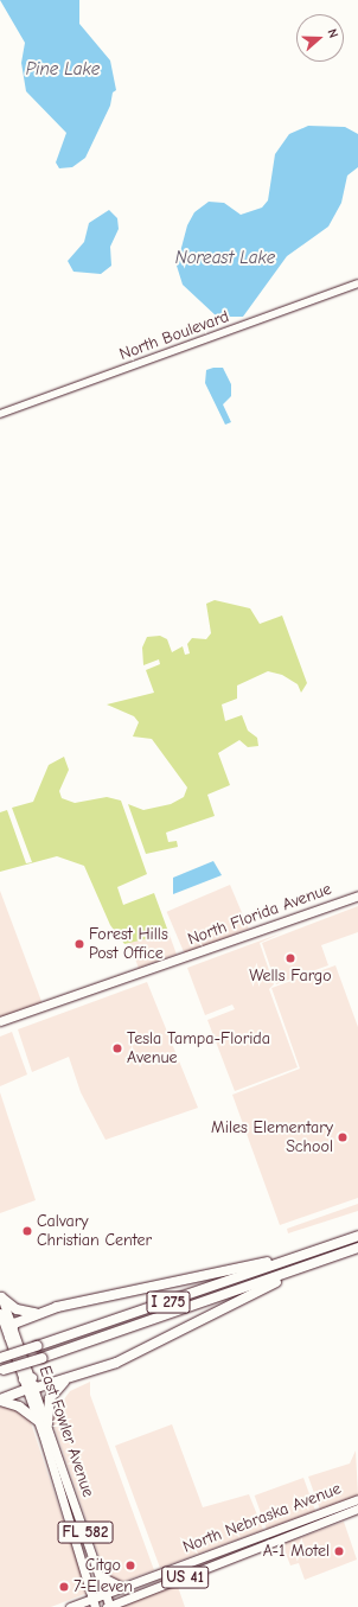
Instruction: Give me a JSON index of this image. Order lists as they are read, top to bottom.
{
  "streets": {
    "highway": ["I 275"],
    "main road": [
      "North Florida Avenue",
      "East Fowler Avenue",
      "North Nebraska Avenue",
      "FL 582",
      "US 41"
    ],
    "street": ["North Boulevard"]
  },
  "crossings": [
    ["East Fowler Avenue", "North Nebraska Avenue"]
  ],
  "water": ["Pine Lake", "Noreast Lake"],
  "places": [
    "Forest Hills Post Office",
    "Wells Fargo",
    "Tesla Tampa-Florida Avenue",
    "Miles Elementary School",
    "Calvary Christian Center",
    "A-1 Motel",
    "Citgo",
    "7-Eleven"
  ],
  "north": "right"
}
